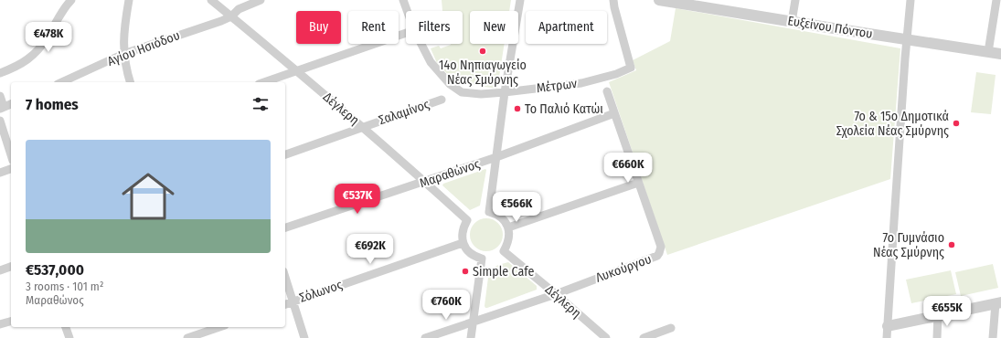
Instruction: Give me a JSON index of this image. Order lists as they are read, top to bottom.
{
  "streets": {
    "street": [
      "Ευξείνου Πόντου",
      "Αγίου Ησιόδου",
      "Μέτρων",
      "Δέγλερη",
      "Σαλαμίνος",
      "Μαραθώνος",
      "Λυκούργου",
      "Σόλωνος"
    ]
  },
  "crossings": [
    ["Αγίου Ησιόδου", "Δέγλερη"],
    ["Δέγλερη", "Σαλαμίνος"],
    ["Δέγλερη", "Μαραθώνος"],
    ["Δέγλερη", "Λυκούργου"],
    ["Δέγλερη", "Σόλωνος"],
    ["Μαραθώνος", "Λυκούργου"]
  ],
  "places": [
    "14ο Νηπιαγωγείο Νέας Σμύρνης",
    "Το Παλιό Κατώι",
    "7ο & 15ο Δημοτικά Σχολεία Νέας Σμύρνης",
    "7ο Γυμνάσιο Νέας Σμύρνης",
    "Simple Cafe"
  ],
  "page": {
    "chip": [
      "Buy",
      "Rent",
      "Filters",
      "New",
      "Apartment"
    ],
    "price": [
      "€478K",
      "€660K",
      "€537K",
      "€566K",
      "€692K",
      "€760K",
      "€655K"
    ],
    "heading": "7 homes",
    "list": [
      {
        "name": "€537,000",
        "note": "3 rooms · 101 m² · Μαραθώνος"
      }
    ]
  }
}
